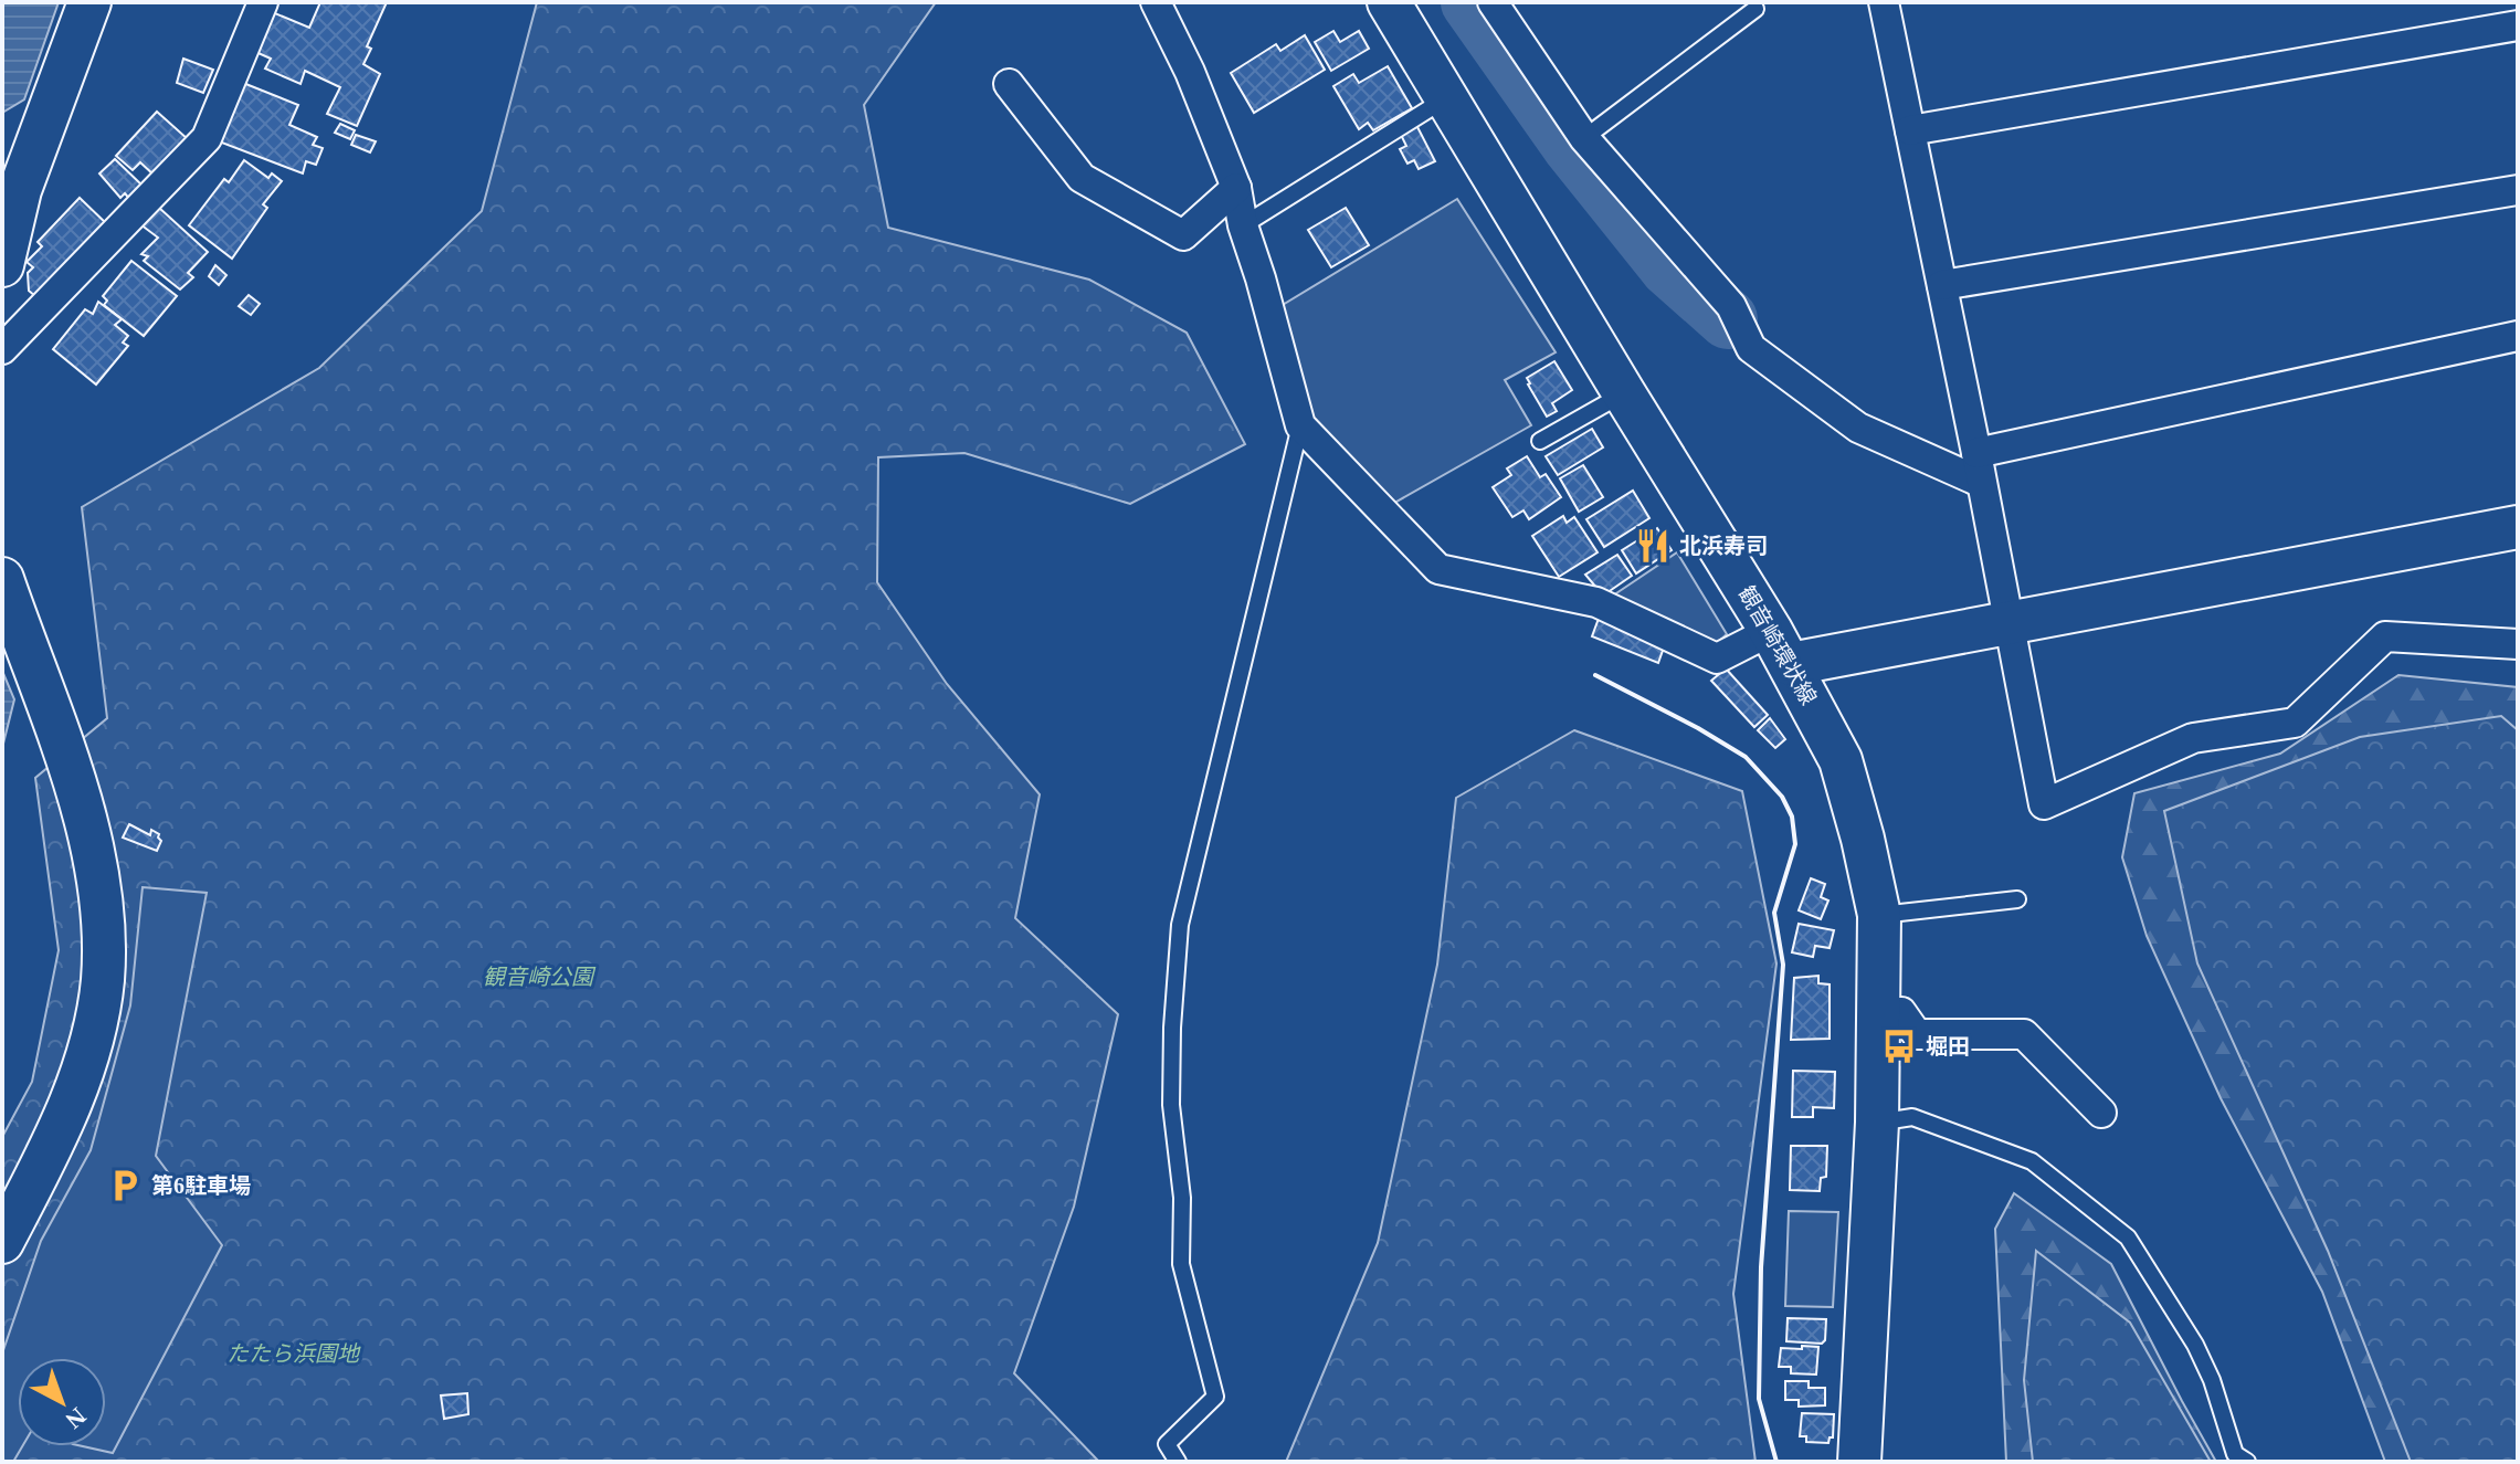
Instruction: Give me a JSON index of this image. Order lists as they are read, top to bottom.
{
  "streets": {
    "street": ["観音崎環状線"]
  },
  "parks": ["観音崎公園", "たたら浜園地"],
  "places": {
    "restaurant": ["北浜寿司"],
    "bus stop": ["堀田"],
    "parking": ["第6駐車場"]
  },
  "north": "bottom right"
}
